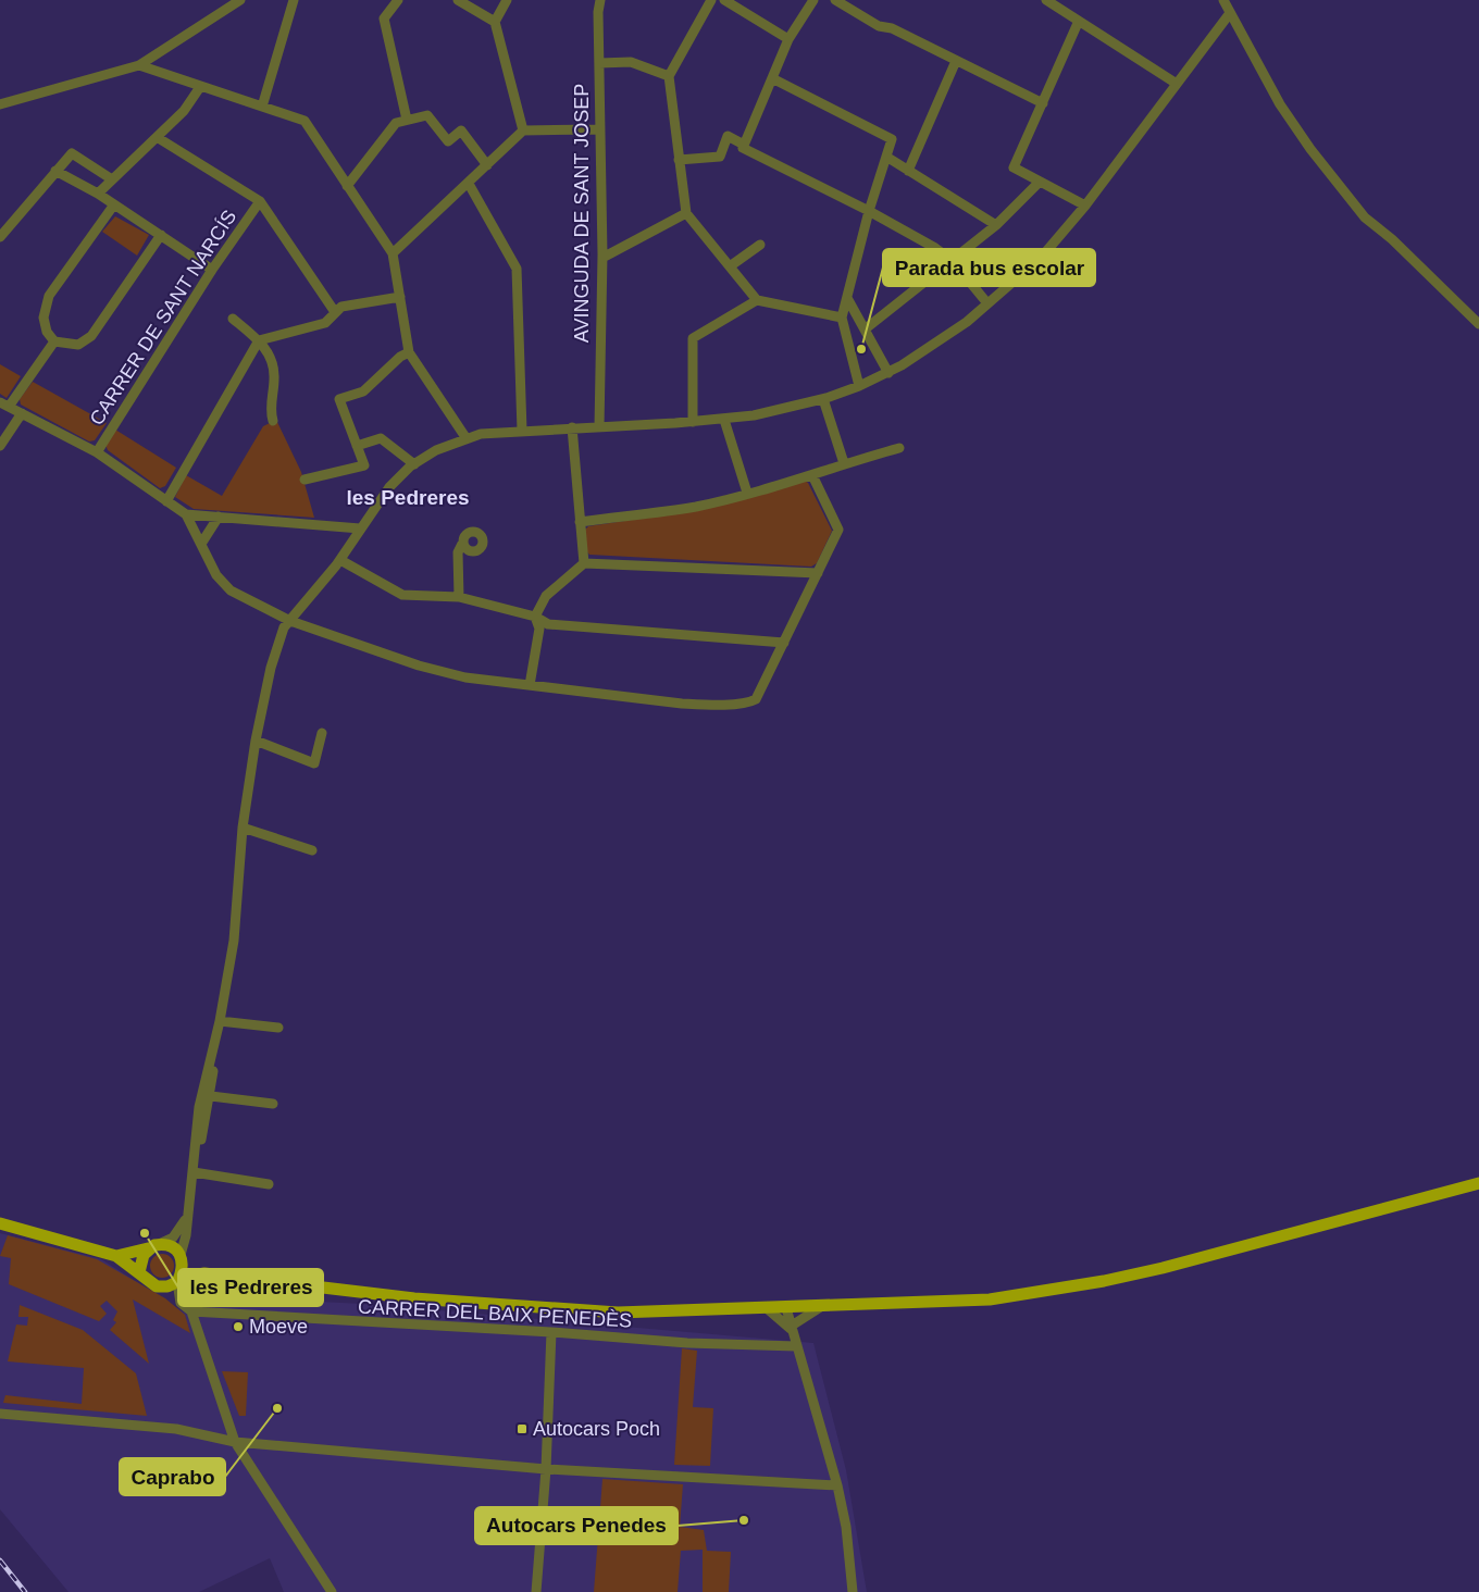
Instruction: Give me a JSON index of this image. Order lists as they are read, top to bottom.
{
  "streets": {
    "street": ["AVINGUDA DE SANT JOSEP", "CARRER DE SANT NARCÍS", "CARRER DEL BAIX PENEDÈS"]
  },
  "districts": ["les Pedreres"],
  "places": {
    "other": [
      "Parada bus escolar",
      "les Pedreres",
      "Moeve",
      "Caprabo",
      "Autocars Penedes"
    ],
    "transit": ["Autocars Poch"]
  }
}
